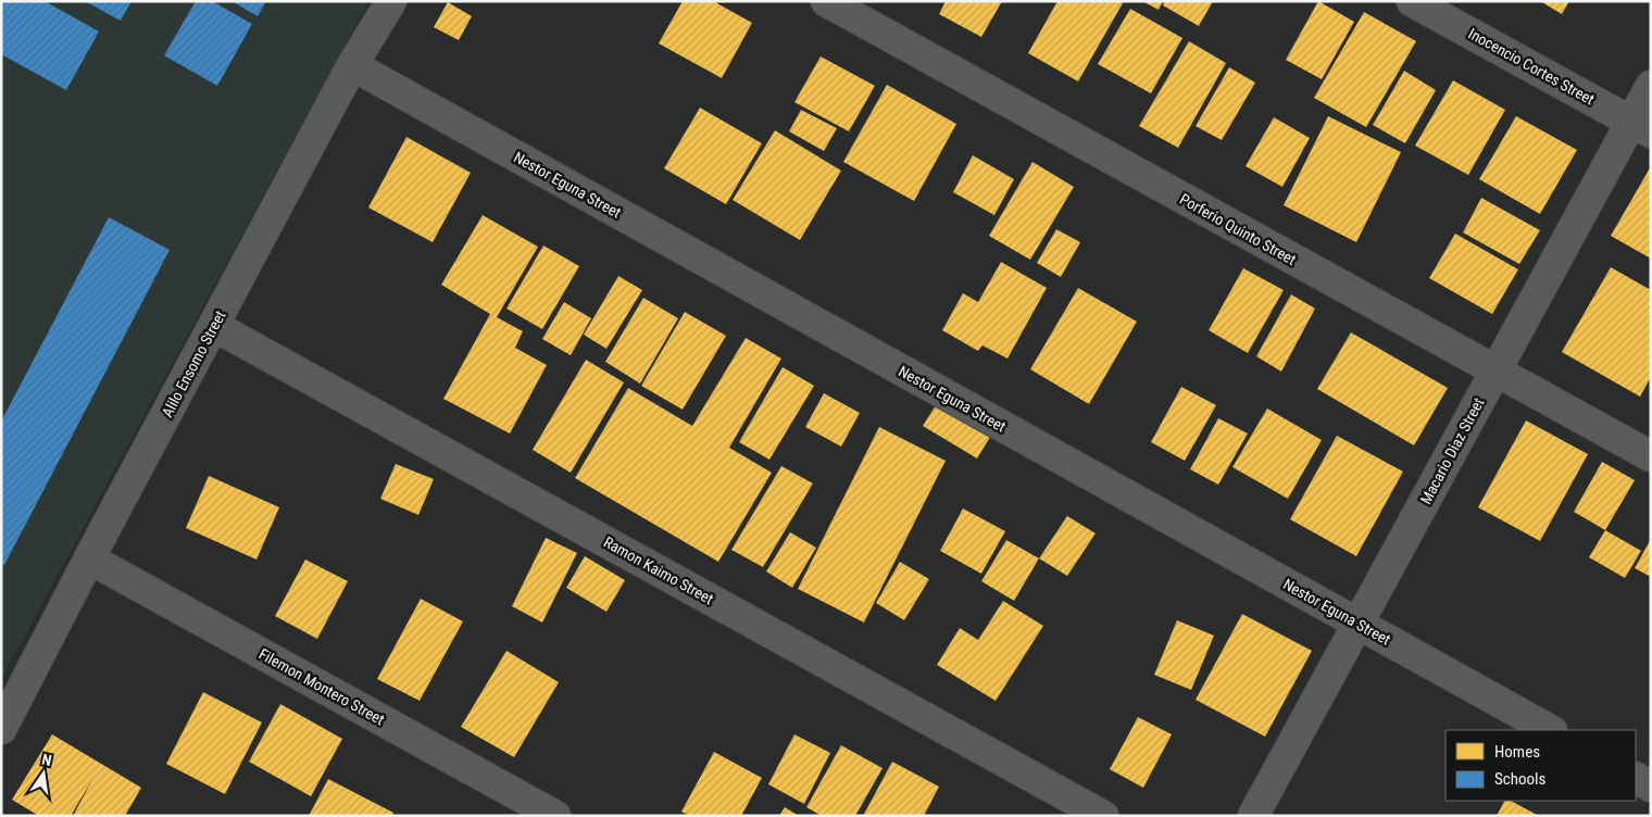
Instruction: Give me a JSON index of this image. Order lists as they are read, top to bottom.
{
  "streets": {
    "street": [
      "Inocencio Cortes Street",
      "Nestor Eguna Street",
      "Porferio Quinto Street",
      "Alilo Ensomo Street",
      "Macario Diaz Street",
      "Ramon Kaimo Street",
      "Filemon Montero Street"
    ]
  },
  "crossings": [
    ["Inocencio Cortes Street", "Macario Diaz Street"],
    ["Nestor Eguna Street", "Alilo Ensomo Street"],
    ["Nestor Eguna Street", "Macario Diaz Street"],
    ["Porferio Quinto Street", "Macario Diaz Street"],
    ["Alilo Ensomo Street", "Ramon Kaimo Street"],
    ["Alilo Ensomo Street", "Filemon Montero Street"]
  ],
  "legend": ["Homes", "Schools"],
  "north": "top"
}
